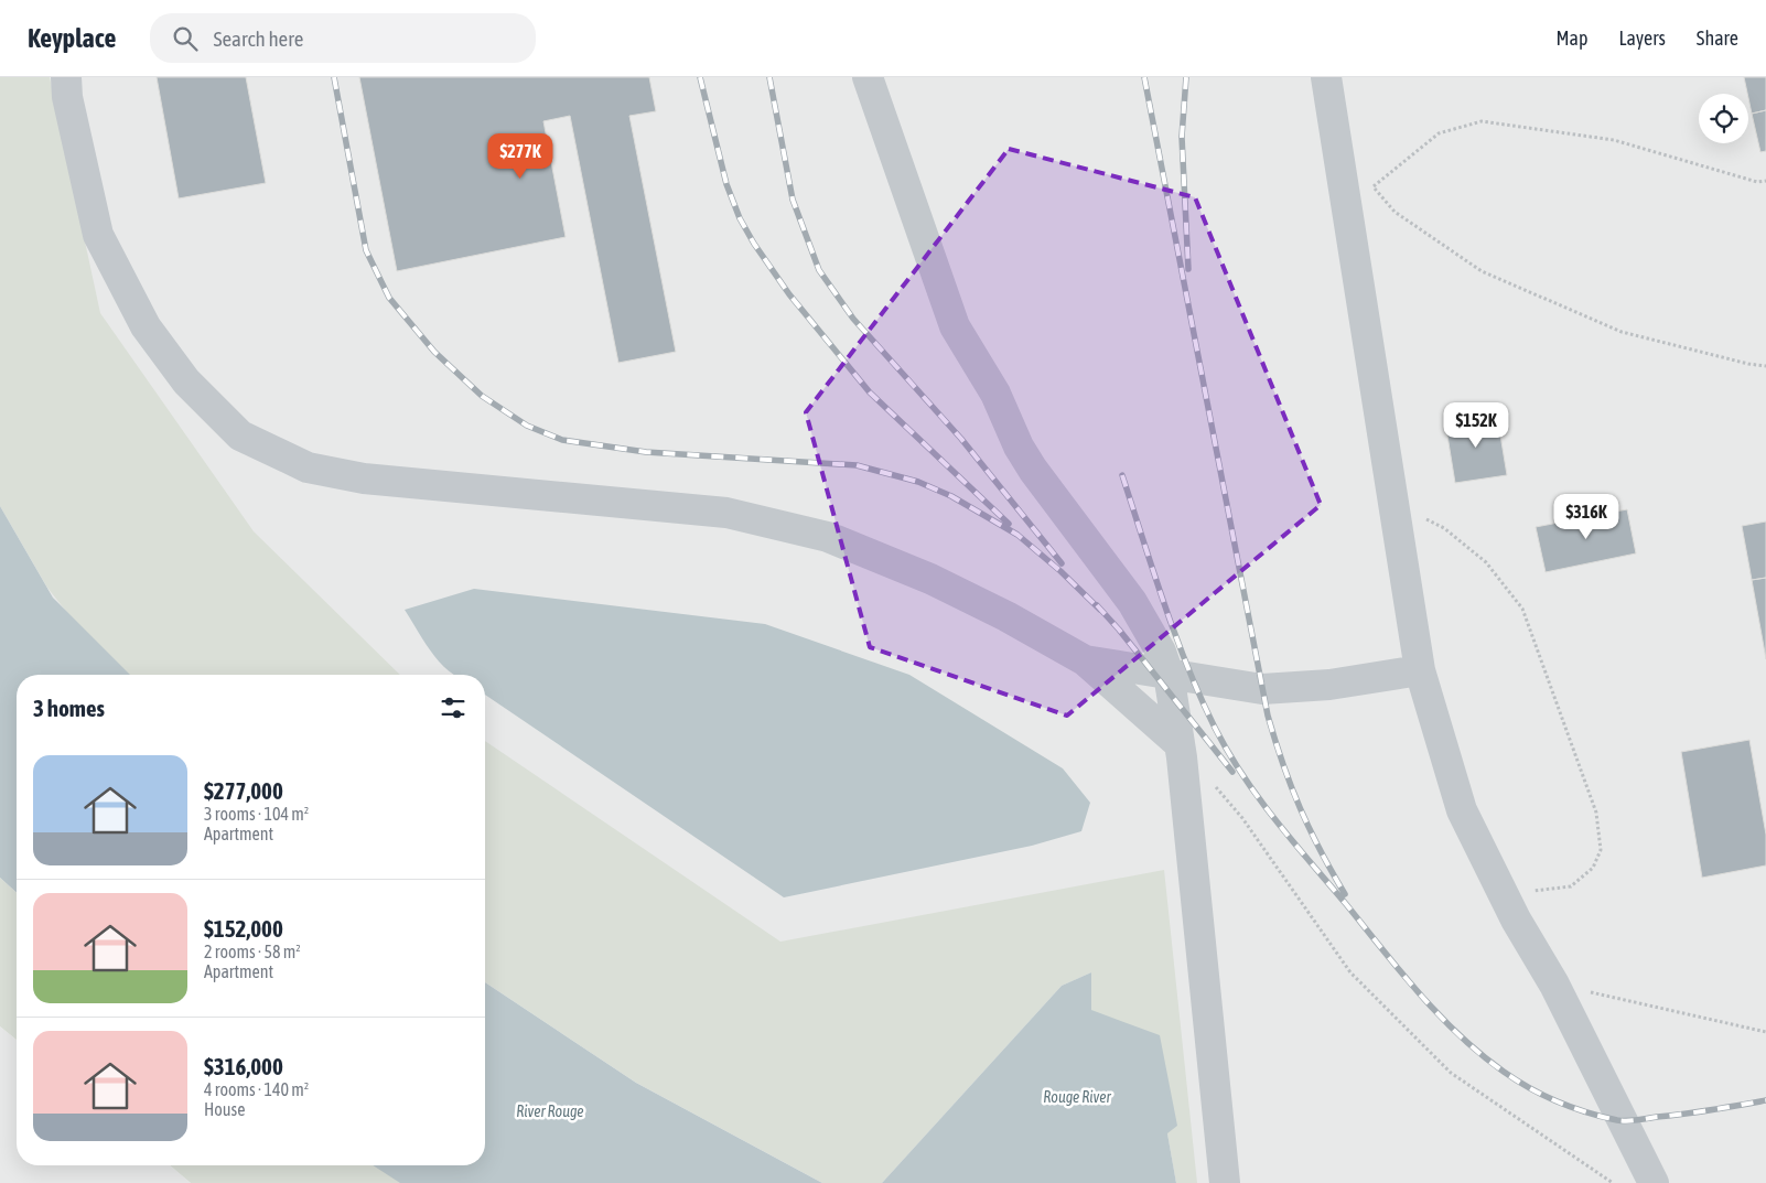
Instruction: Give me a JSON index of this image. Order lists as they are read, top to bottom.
{
  "water": ["Rouge River", "River Rouge"],
  "page": {
    "header": "Keyplace",
    "search": "Search here",
    "nav": ["Map", "Layers", "Share"],
    "price": ["$277K", "$152K", "$316K"],
    "heading": "3 homes",
    "list": [
      {
        "name": "$277,000",
        "note": "3 rooms · 104 m² · Apartment"
      },
      {
        "name": "$152,000",
        "note": "2 rooms · 58 m² · Apartment"
      },
      {
        "name": "$316,000",
        "note": "4 rooms · 140 m² · House"
      }
    ]
  }
}
